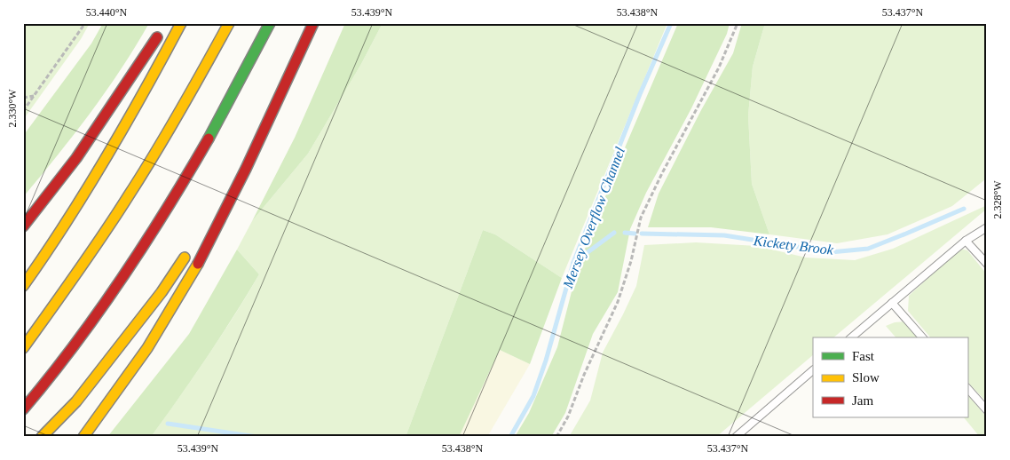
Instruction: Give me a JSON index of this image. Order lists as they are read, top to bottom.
{
  "water": ["Mersey Overflow Channel", "Kickety Brook"],
  "legend": ["Fast", "Slow", "Jam"],
  "coordinates": [
    "53.440°N",
    "53.439°N",
    "53.438°N",
    "53.437°N",
    "2.330°W",
    "2.328°W"
  ]
}
